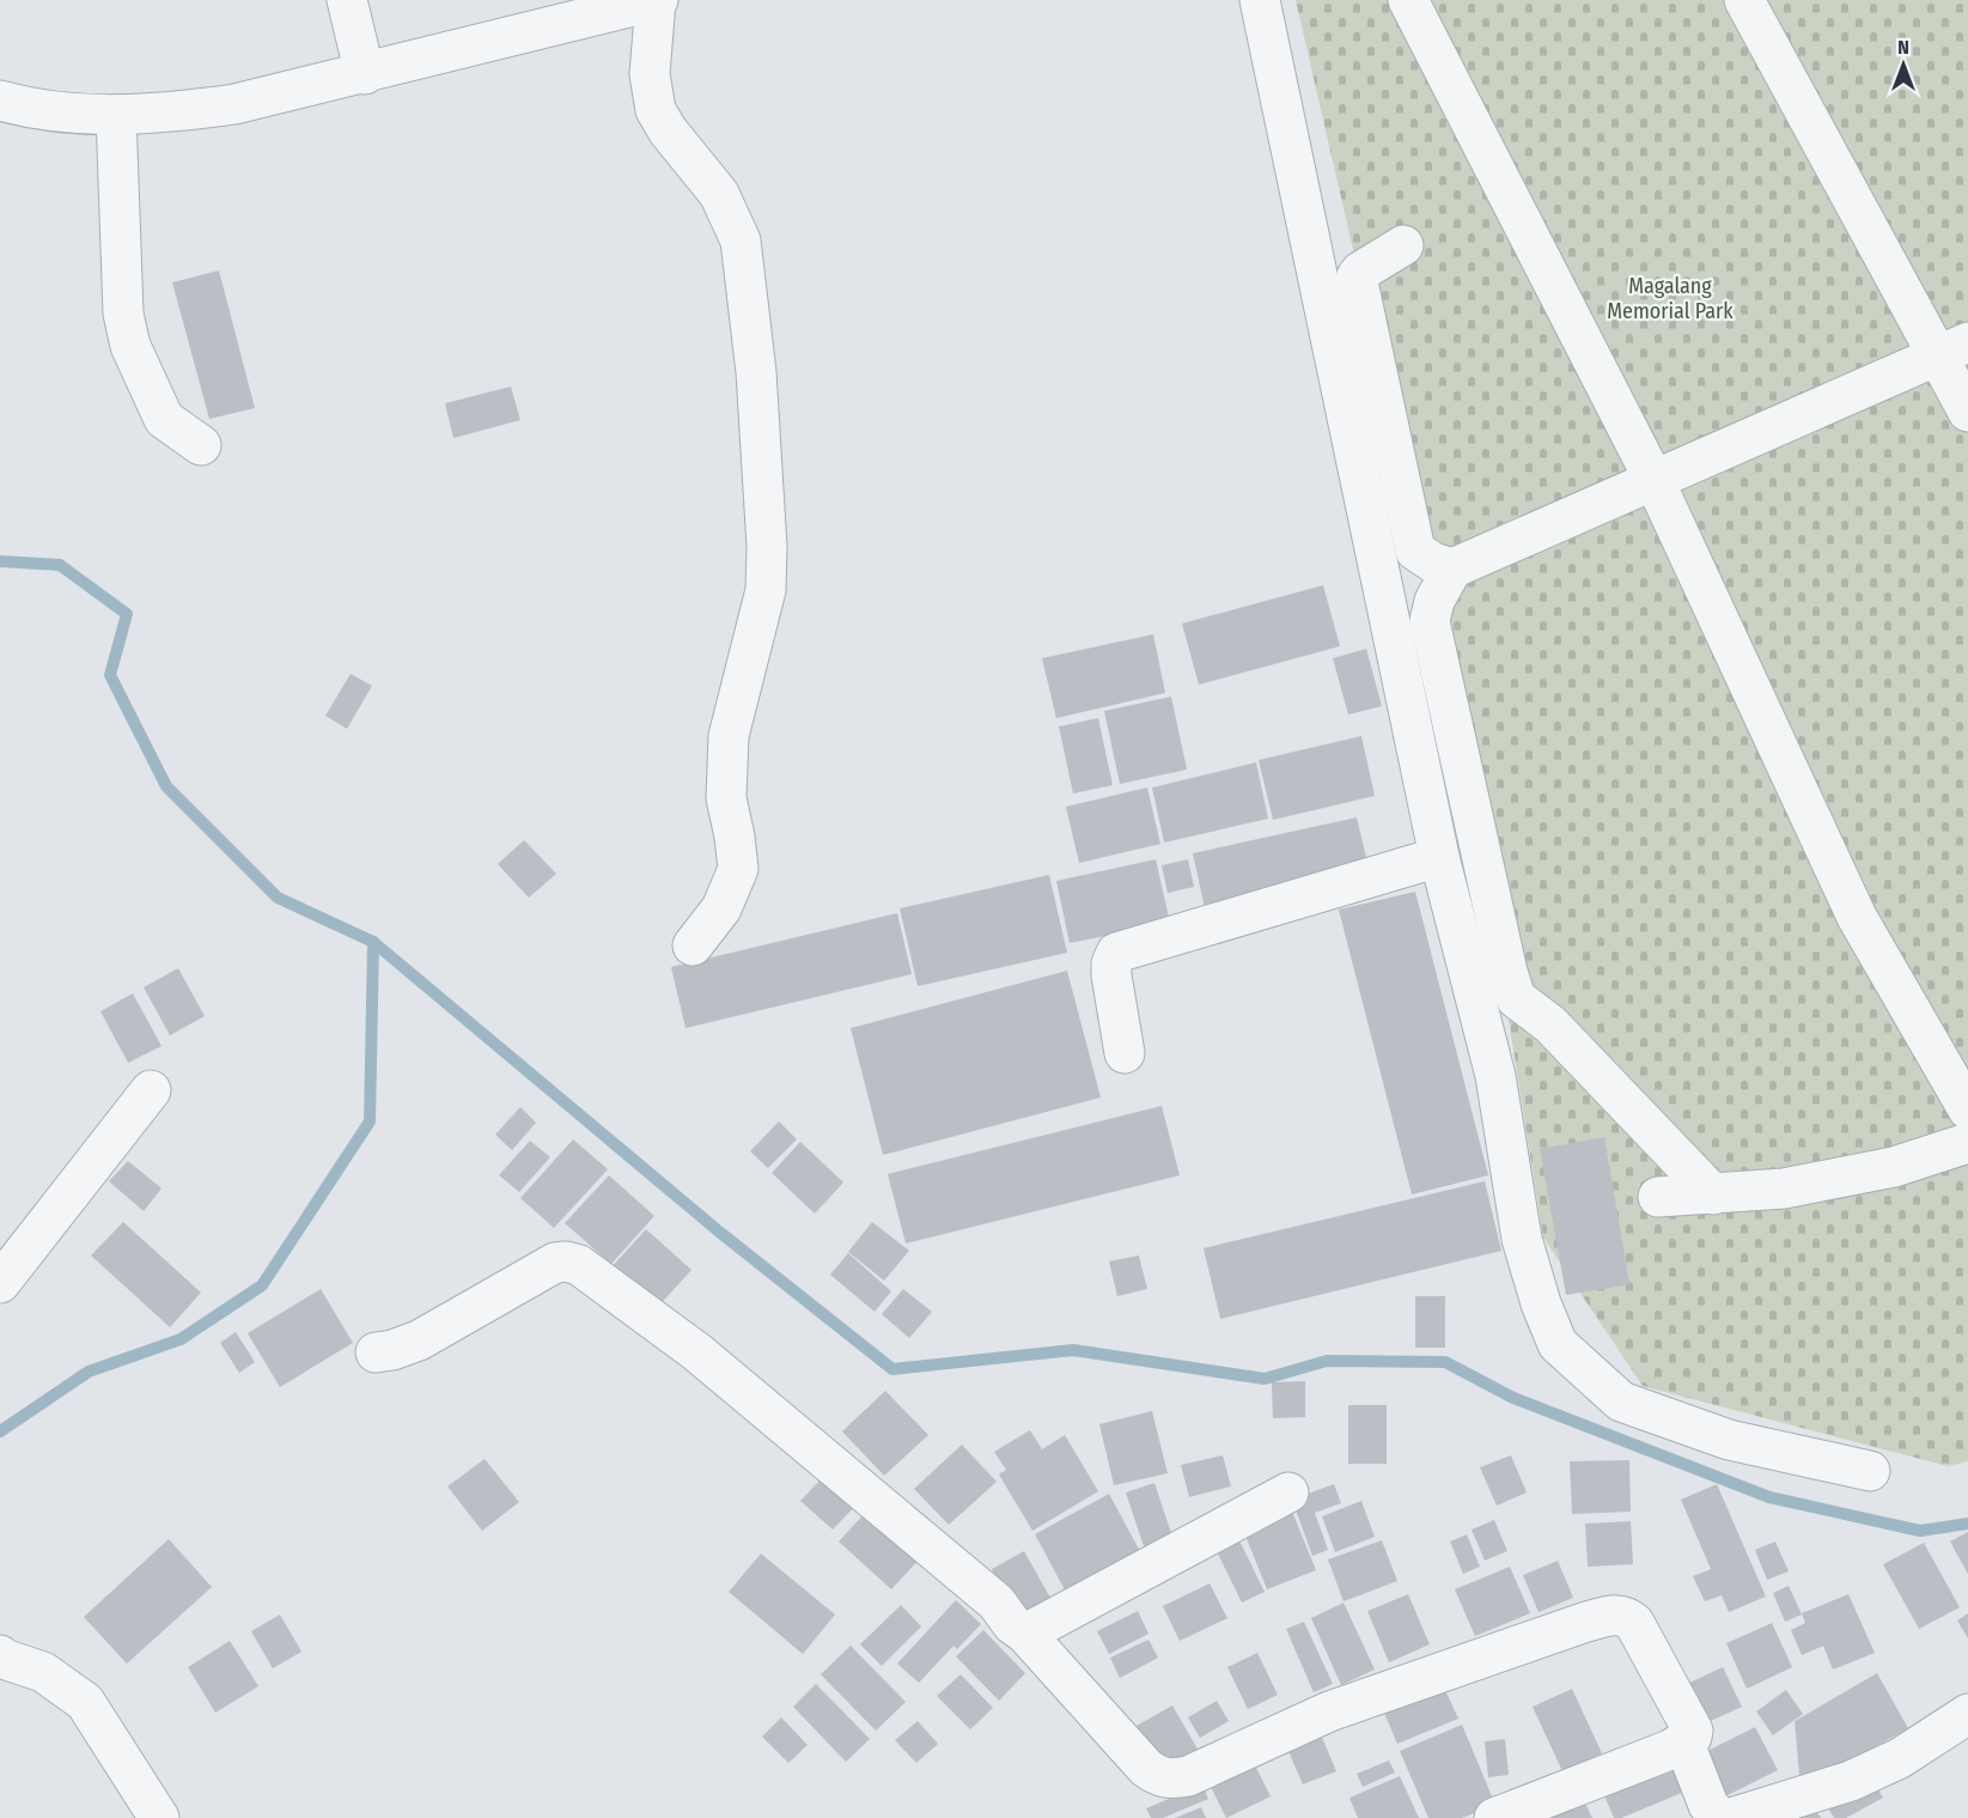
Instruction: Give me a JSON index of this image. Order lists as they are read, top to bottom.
{
  "parks": ["Magalang Memorial Park"],
  "north": "top"
}
